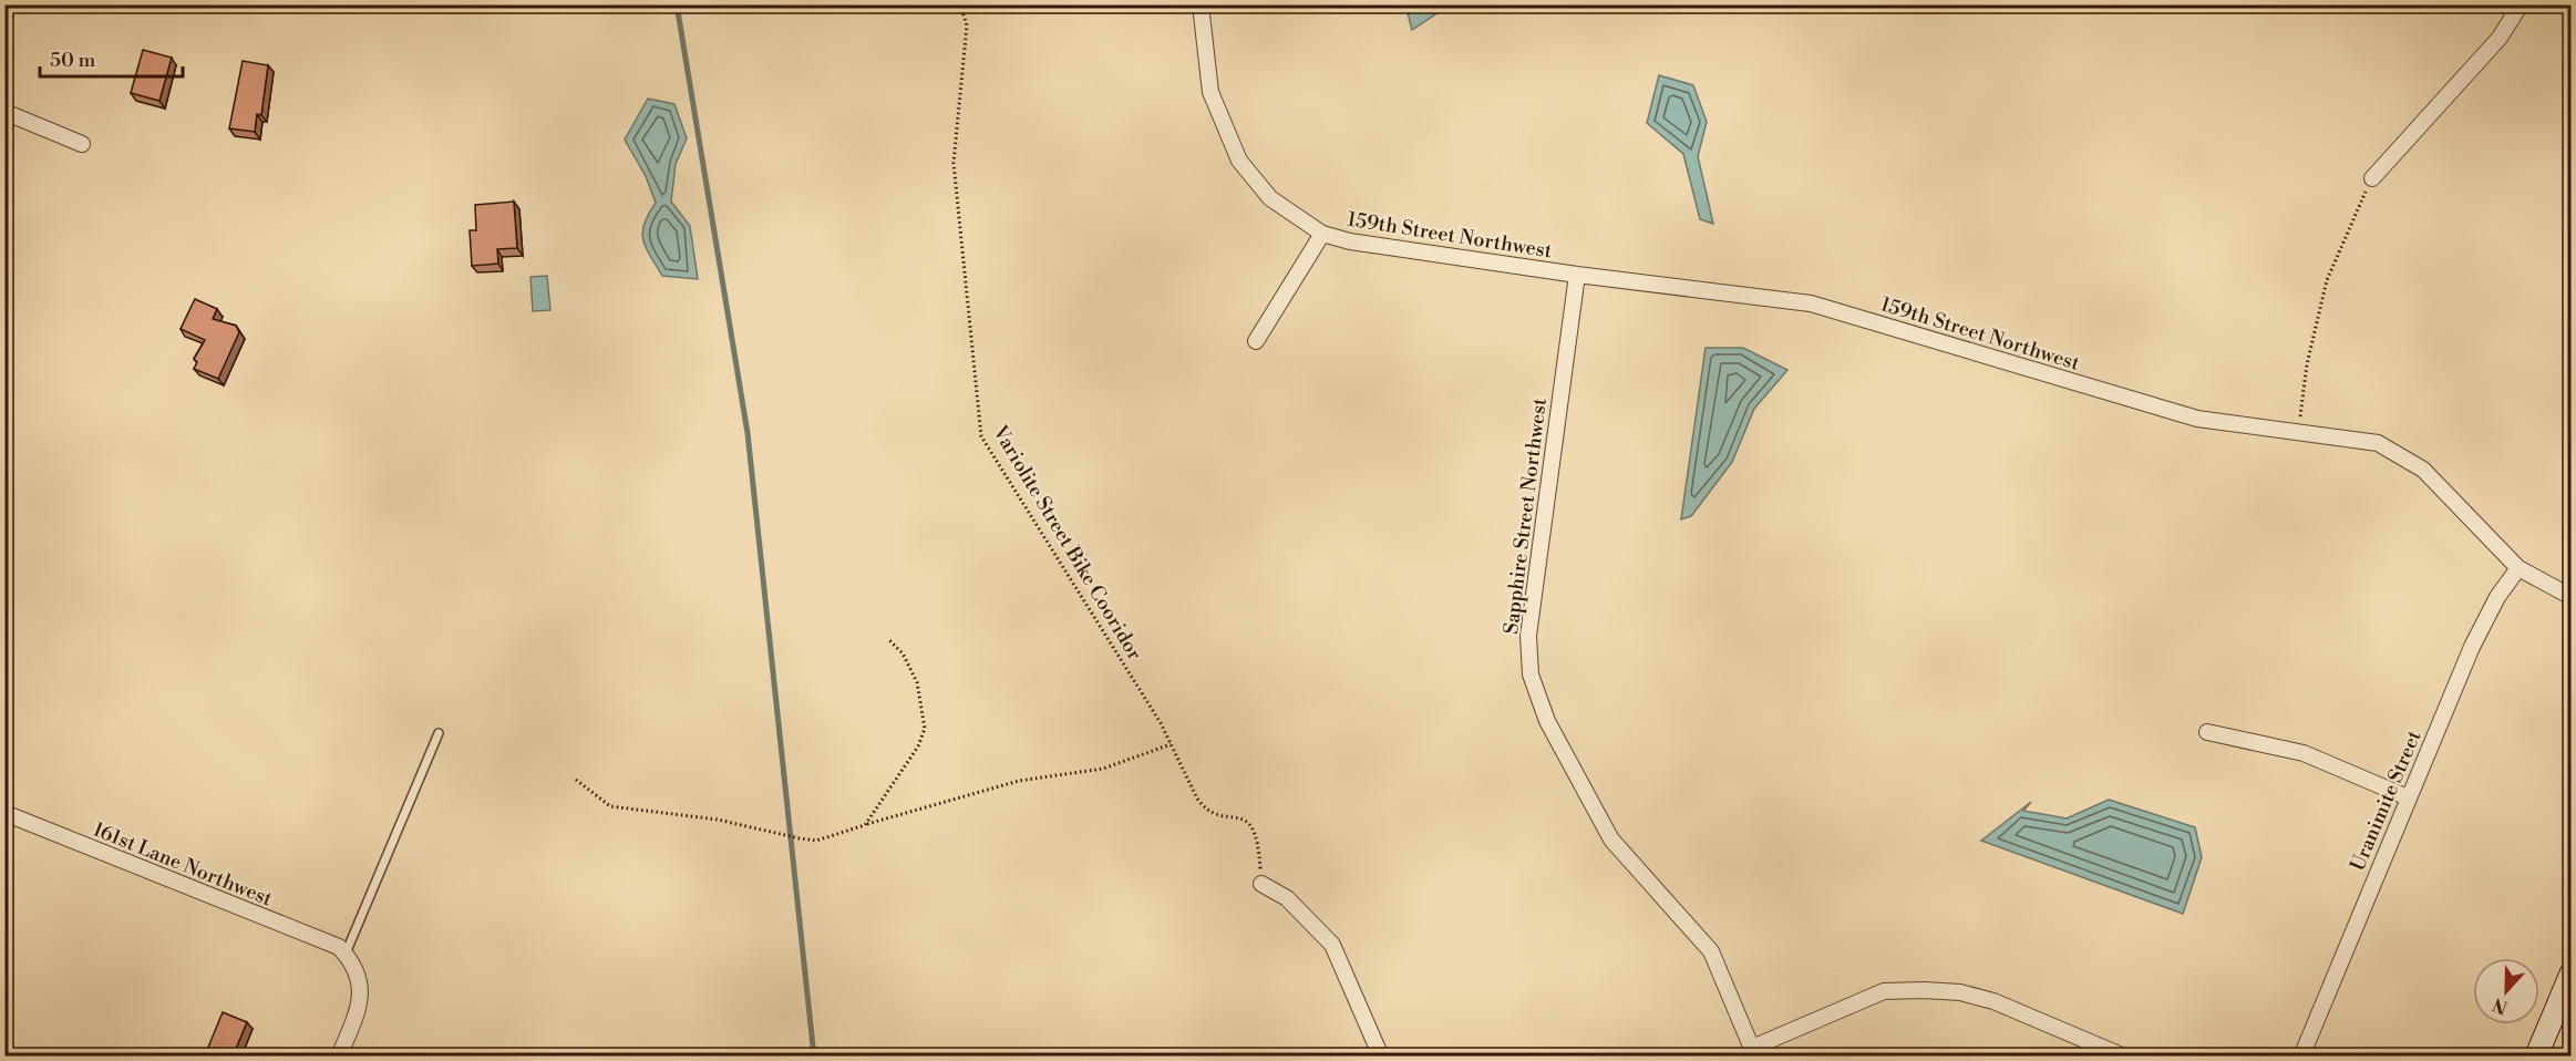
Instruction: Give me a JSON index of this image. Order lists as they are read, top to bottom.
{
  "streets": {
    "street": [
      "159th Street Northwest",
      "Sapphire Street Northwest",
      "Uranimite Street",
      "161st Lane Northwest"
    ],
    "path": ["Variolite Street Bike Cooridor"]
  },
  "crossings": [
    ["159th Street Northwest", "Sapphire Street Northwest"],
    ["159th Street Northwest", "Uranimite Street"]
  ],
  "scale_bar": "50 m",
  "north": "bottom"
}
